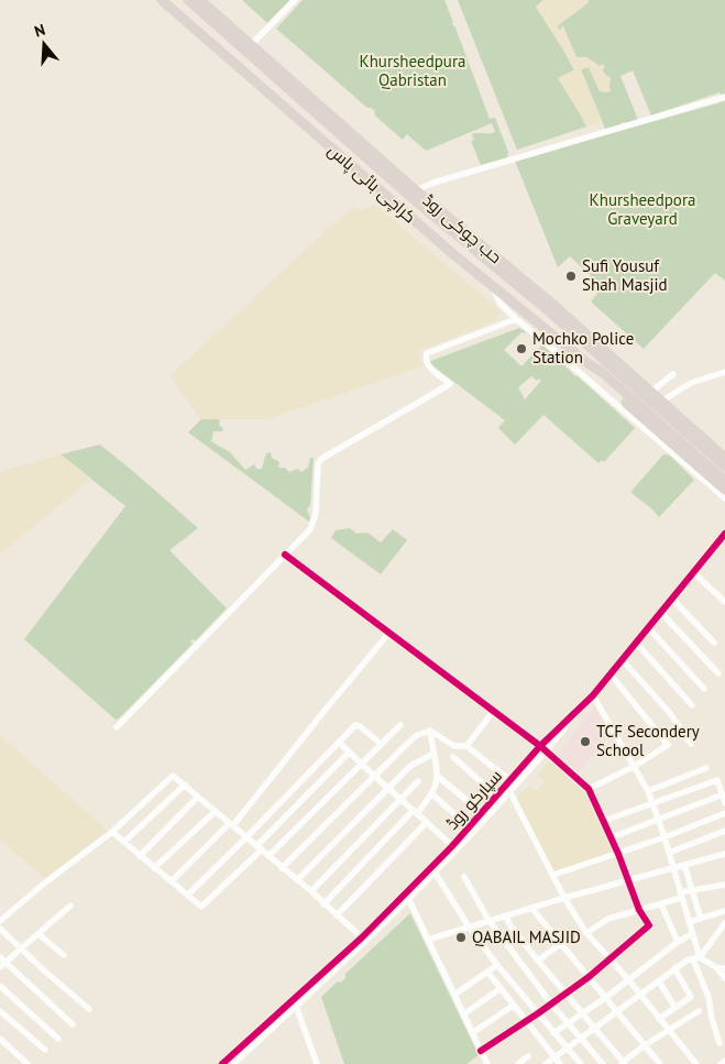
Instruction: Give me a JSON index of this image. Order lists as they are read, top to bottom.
{
  "streets": {
    "highway": ["کراچی بائی پاس", "حب چوکی روڈ"],
    "street": ["سپارکو روڈ"]
  },
  "parks": ["Khursheedpura Qabristan", "Khursheedpora Graveyard"],
  "places": [
    "Sufi Yousuf Shah Masjid",
    "Mochko Police Station",
    "TCF Secondery School",
    "QABAIL MASJID"
  ],
  "north": "top"
}
